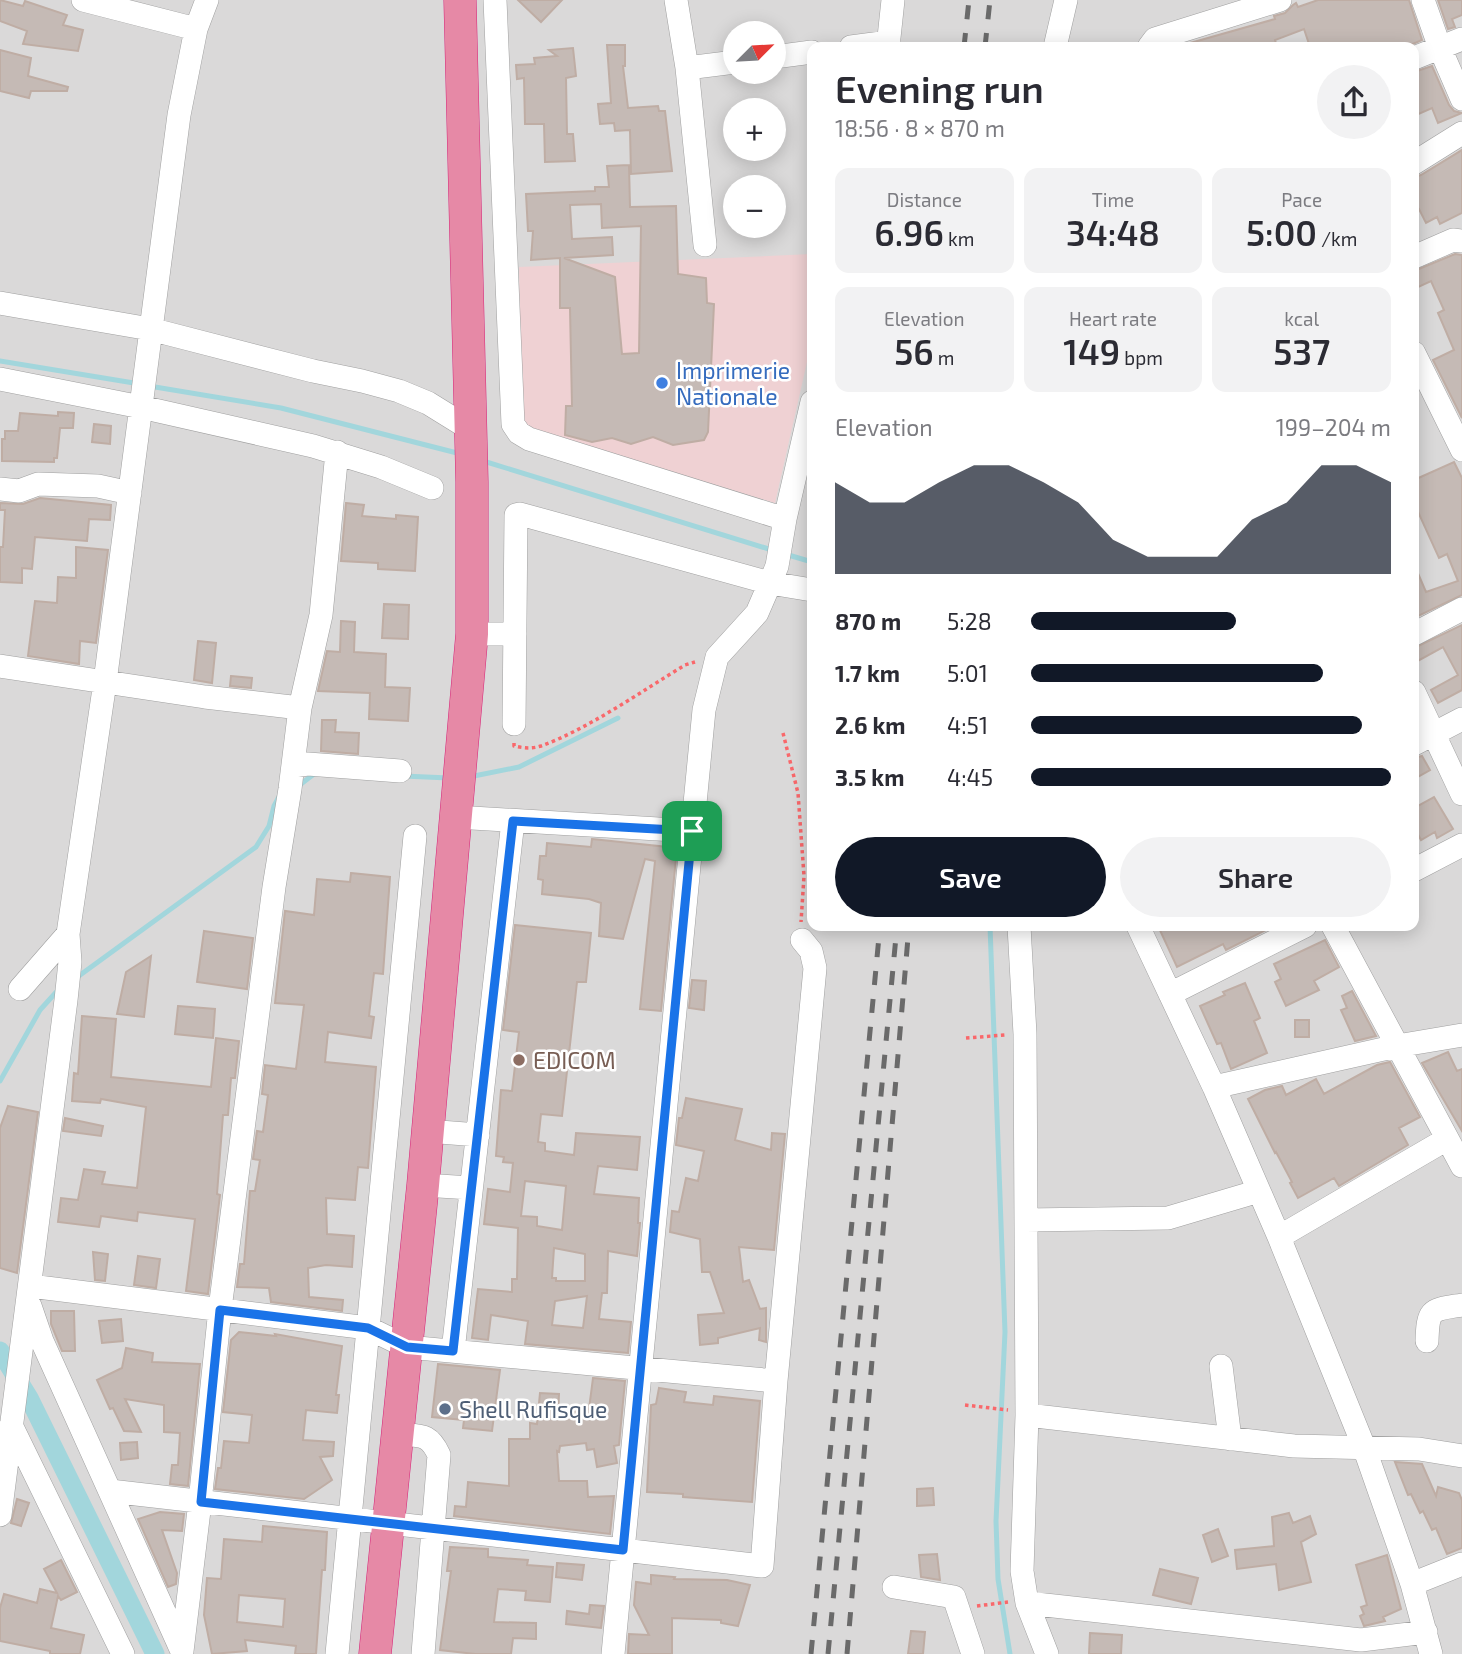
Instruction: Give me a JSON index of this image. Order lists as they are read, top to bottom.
{
  "places": ["Imprimerie Nationale", "EDICOM", "Shell Rufisque"],
  "north": "top right",
  "page": {
    "map_buttons": ["+", "−"],
    "heading": ["Evening run", "18:56 · 8 × 870 m"],
    "stats": [
      ["Distance", "6.96 km"],
      ["Time", "34:48"],
      ["Pace", "5:00 /km"],
      ["Elevation", "56 m"],
      ["Heart rate", "149 bpm"],
      ["kcal", "537"]
    ],
    "chart": ["Elevation", "199–204 m"],
    "list": [
      {
        "name": "870 m",
        "note": "5:28"
      },
      {
        "name": "1.7 km",
        "note": "5:01"
      },
      {
        "name": "2.6 km",
        "note": "4:51"
      },
      {
        "name": "3.5 km",
        "note": "4:45"
      }
    ],
    "buttons": ["Save", "Share"]
  }
}
